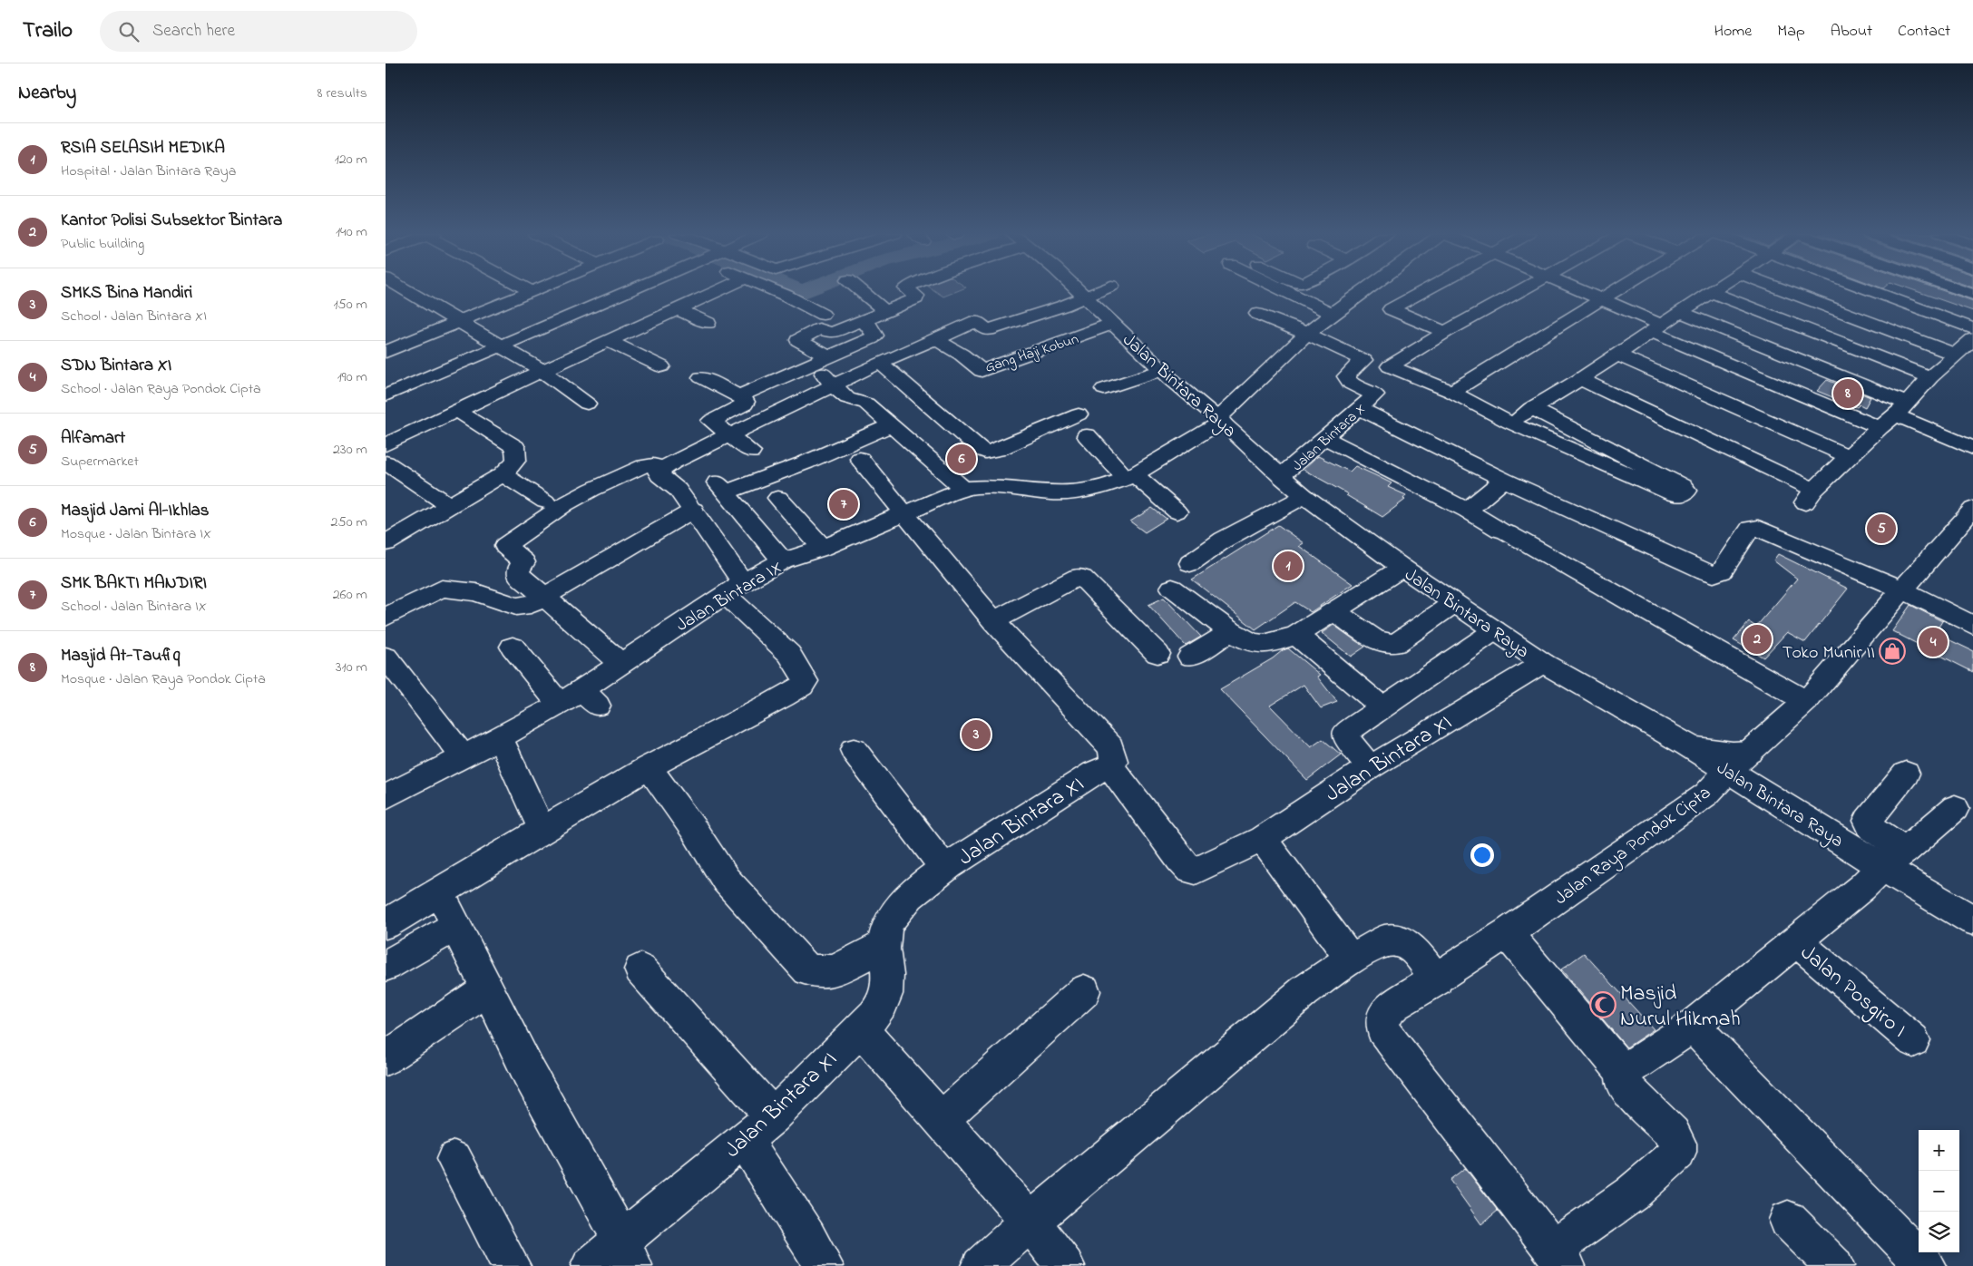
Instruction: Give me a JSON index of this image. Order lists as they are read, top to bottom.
{
  "streets": {
    "street": [
      "Gang Haji Kobun",
      "Jalan Bintara Raya",
      "Jalan Bintara X",
      "Jalan Bintara IX",
      "Jalan Bintara XI",
      "Jalan Raya Pondok Cipta",
      "Jalan Posgiro I"
    ]
  },
  "crossings": [
    ["Gang Haji Kobun", "Jalan Bintara Raya"],
    ["Jalan Bintara Raya", "Jalan Bintara X"],
    ["Jalan Bintara Raya", "Jalan Bintara IX"],
    ["Jalan Bintara Raya", "Jalan Bintara XI"],
    ["Jalan Bintara Raya", "Jalan Raya Pondok Cipta"],
    ["Jalan Bintara X", "Jalan Bintara IX"]
  ],
  "places": {
    "shop": ["Toko Munir II"],
    "mosque": ["Masjid Nurul Hikmah"]
  },
  "page": {
    "header": "Trailo",
    "search": "Search here",
    "nav": [
      "Home",
      "Map",
      "About",
      "Contact"
    ],
    "heading": ["Nearby", "8 results"],
    "list": [
      {
        "mark": "1",
        "name": "RSIA SELASIH MEDIKA",
        "note": "Hospital · Jalan Bintara Raya",
        "value": "120 m"
      },
      {
        "mark": "2",
        "name": "Kantor Polisi Subsektor Bintara",
        "note": "Public building",
        "value": "140 m"
      },
      {
        "mark": "3",
        "name": "SMKS Bina Mandiri",
        "note": "School · Jalan Bintara XI",
        "value": "150 m"
      },
      {
        "mark": "4",
        "name": "SDN Bintara XI",
        "note": "School · Jalan Raya Pondok Cipta",
        "value": "190 m"
      },
      {
        "mark": "5",
        "name": "Alfamart",
        "note": "Supermarket",
        "value": "230 m"
      },
      {
        "mark": "6",
        "name": "Masjid Jami Al-Ikhlas",
        "note": "Mosque · Jalan Bintara IX",
        "value": "250 m"
      },
      {
        "mark": "7",
        "name": "SMK BAKTI MANDIRI",
        "note": "School · Jalan Bintara IX",
        "value": "260 m"
      },
      {
        "mark": "8",
        "name": "Masjid At-Taufiq",
        "note": "Mosque · Jalan Raya Pondok Cipta",
        "value": "310 m"
      }
    ],
    "pins": [
      "8",
      "6",
      "7",
      "5",
      "1",
      "2",
      "4",
      "3"
    ],
    "map_buttons": ["+", "−"]
  }
}
